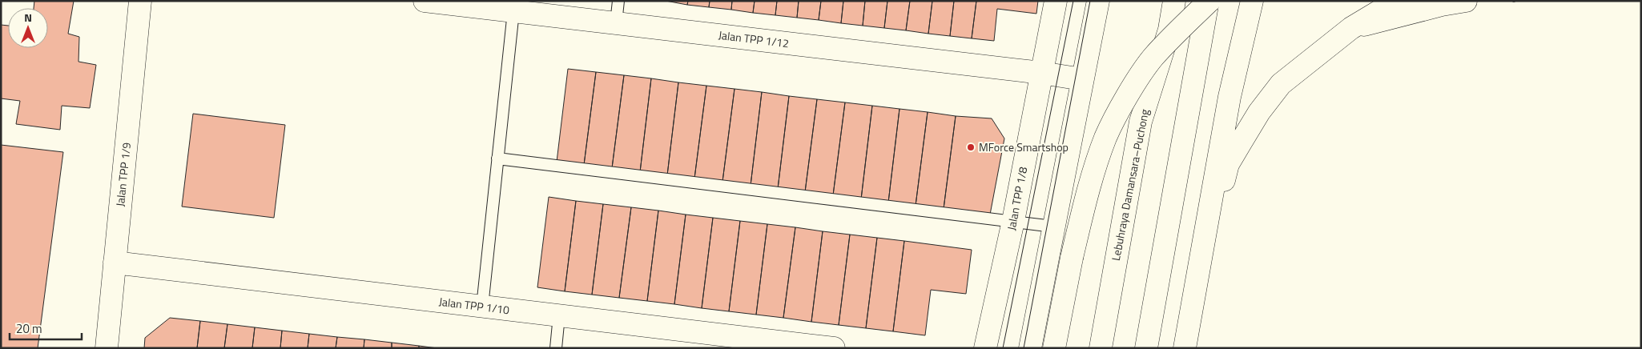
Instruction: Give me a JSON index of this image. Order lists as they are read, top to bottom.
{
  "streets": {
    "main road": [
      "Jalan TPP 1/12",
      "Jalan TPP 1/9",
      "Lebuhraya Damansara–Puchong",
      "Jalan TPP 1/8",
      "Jalan TPP 1/10"
    ]
  },
  "crossings": [
    ["Jalan TPP 1/12", "Jalan TPP 1/8"],
    ["Jalan TPP 1/9", "Jalan TPP 1/10"]
  ],
  "places": ["MForce Smartshop"],
  "scale_bar": "20 m",
  "north": "top"
}
